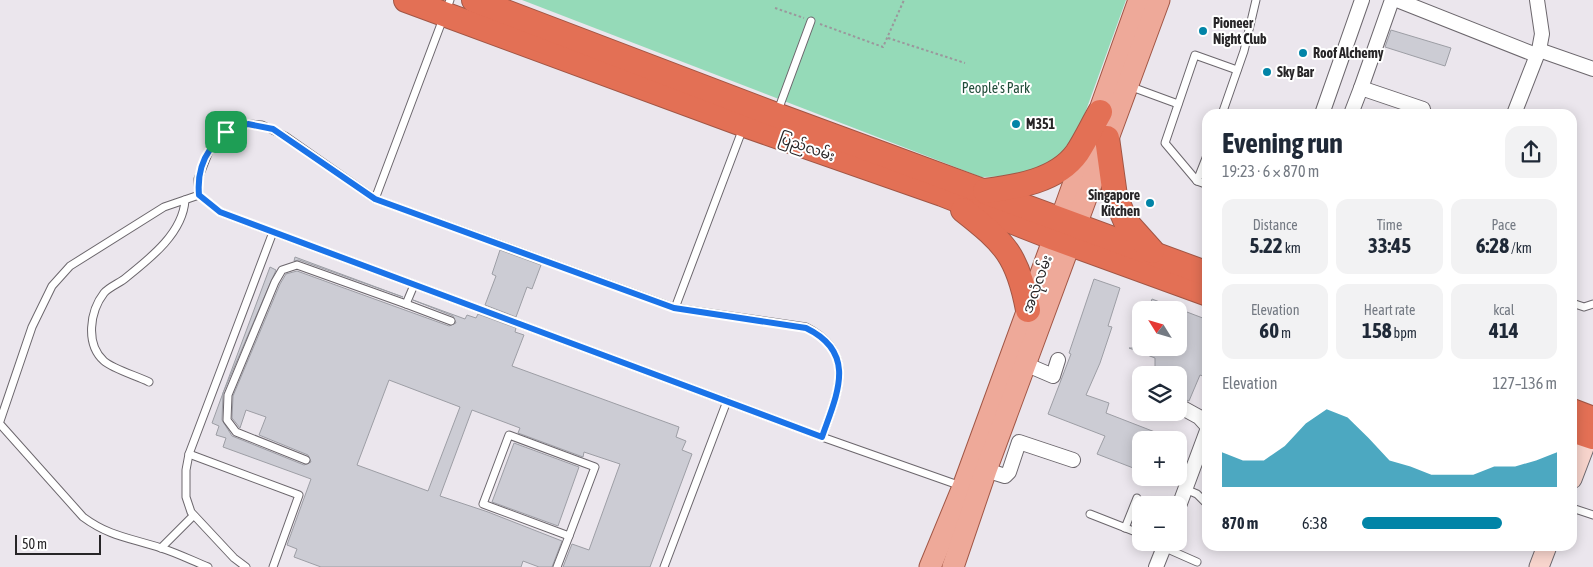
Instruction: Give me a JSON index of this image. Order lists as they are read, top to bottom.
{
  "streets": {
    "highway": ["ပြည်လမ်း"],
    "main road": ["အလုံလမ်း"]
  },
  "crossings": [
    ["ပြည်လမ်း", "အလုံလမ်း"]
  ],
  "parks": ["People's Park"],
  "places": [
    "Pioneer Night Club",
    "Roof Alchemy",
    "Sky Bar",
    "M351",
    "Singapore Kitchen"
  ],
  "scale_bar": "50 m",
  "north": "top left",
  "page": {
    "heading": ["Evening run", "19:23 · 6 × 870 m"],
    "stats": [
      ["Distance", "5.22 km"],
      ["Time", "33:45"],
      ["Pace", "6:28 /km"],
      ["Elevation", "60 m"],
      ["Heart rate", "158 bpm"],
      ["kcal", "414"]
    ],
    "map_buttons": ["+", "−"],
    "chart": ["Elevation", "127–136 m"],
    "list": [
      {
        "name": "870 m",
        "note": "6:38"
      }
    ],
    "scale": "50 m"
  }
}
